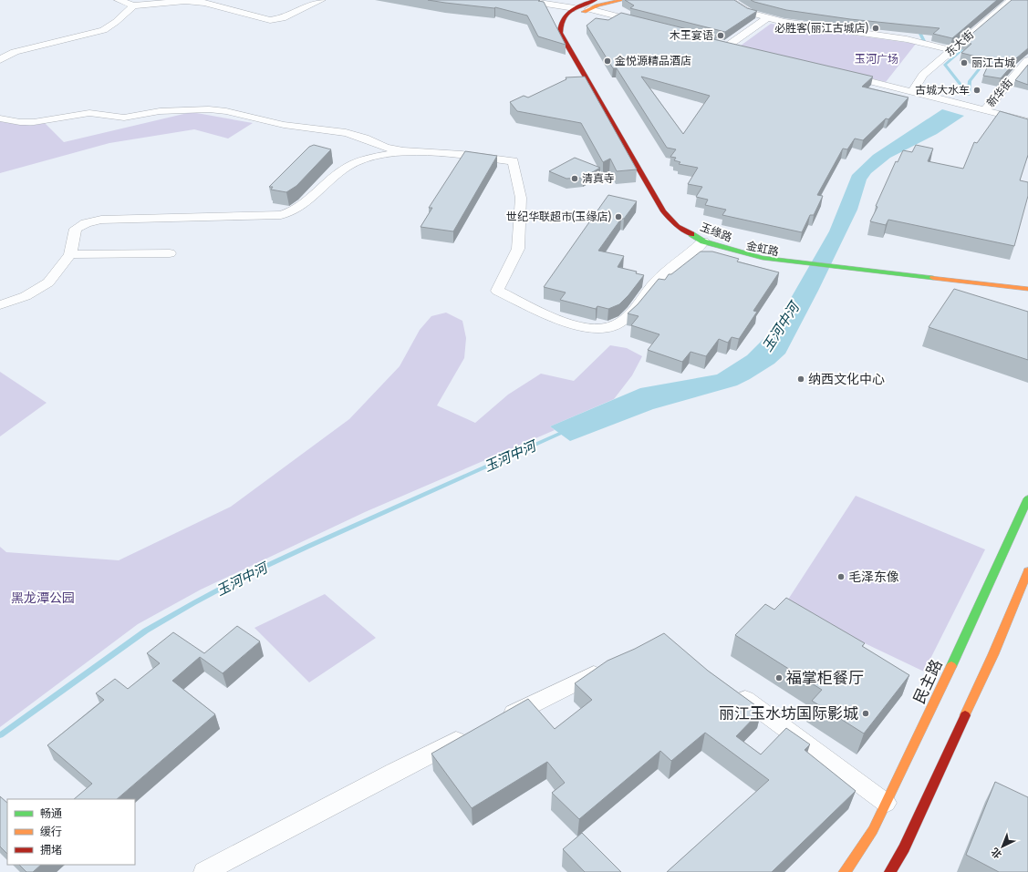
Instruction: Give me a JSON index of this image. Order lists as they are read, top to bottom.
{
  "streets": {
    "main road": ["玉缘路", "金虹路", "民主路"],
    "street": ["东大街", "新华街"]
  },
  "crossings": [
    ["玉缘路", "金虹路"]
  ],
  "water": ["玉河中河"],
  "parks": ["玉河广场", "黑龙潭公园"],
  "places": [
    "必胜客(丽江古城店)",
    "木王宴语",
    "金悦源精品酒店",
    "丽江古城",
    "古城大水车",
    "清真寺",
    "世纪华联超市(玉缘店)",
    "纳西文化中心",
    "毛泽东像",
    "福掌柜餐厅",
    "丽江玉水坊国际影城"
  ],
  "legend": ["畅通", "缓行", "拥堵"],
  "north": "bottom left"
}
